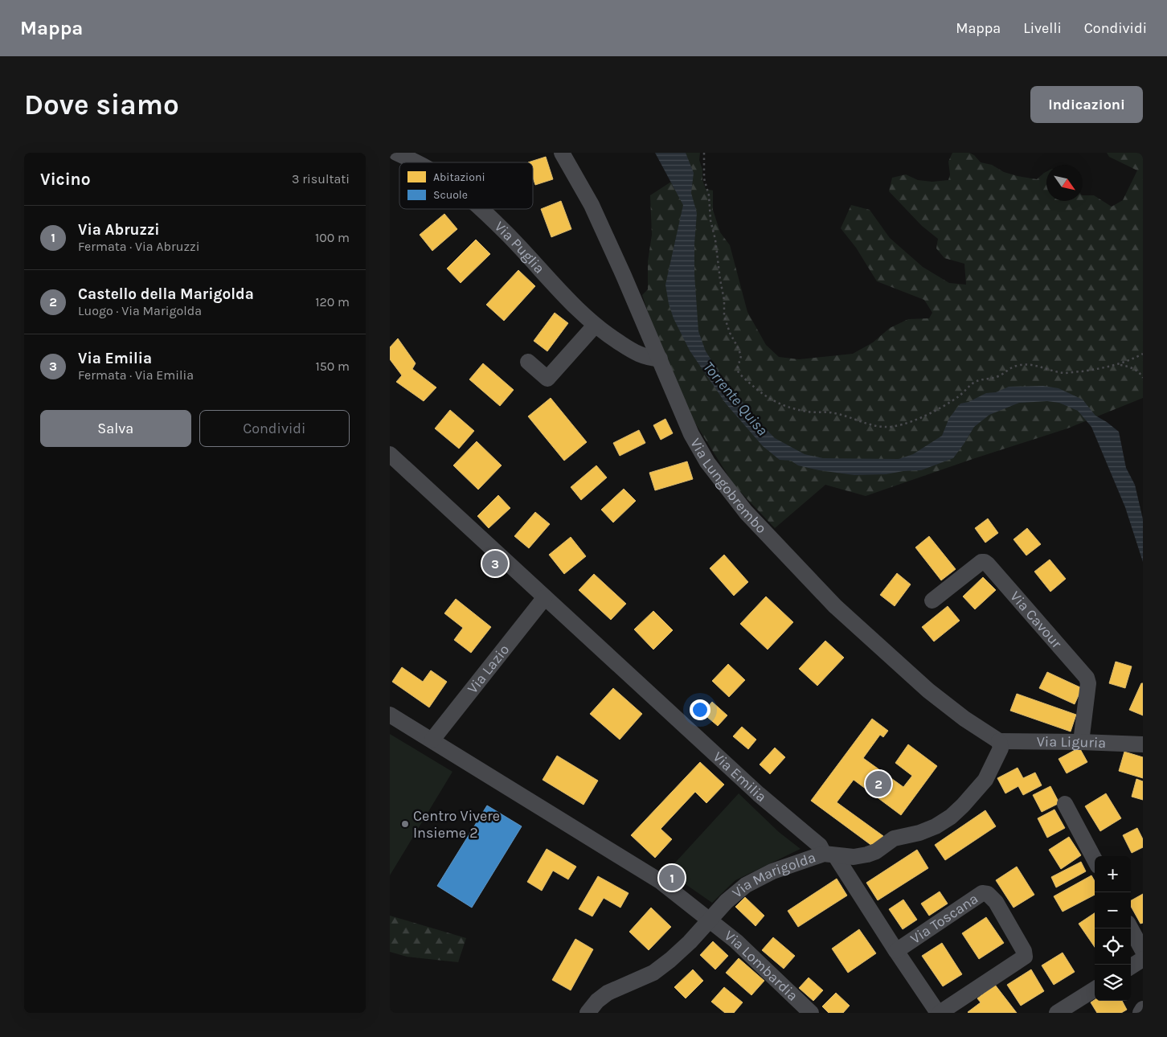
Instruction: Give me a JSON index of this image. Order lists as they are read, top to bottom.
{
  "streets": {
    "street": [
      "Via Puglia",
      "Via Lungobrembo",
      "Via Cavour",
      "Via Lazio",
      "Via Liguria",
      "Via Emilia",
      "Via Marigolda",
      "Via Toscana",
      "Via Lombardia"
    ]
  },
  "crossings": [
    ["Via Puglia", "Via Lungobrembo"],
    ["Via Lungobrembo", "Via Liguria"],
    ["Via Lungobrembo", "Via Marigolda"],
    ["Via Cavour", "Via Liguria"],
    ["Via Lazio", "Via Emilia"],
    ["Via Lazio", "Via Lombardia"],
    ["Via Liguria", "Via Marigolda"],
    ["Via Emilia", "Via Marigolda"],
    ["Via Emilia", "Via Toscana"],
    ["Via Marigolda", "Via Toscana"],
    ["Via Marigolda", "Via Lombardia"]
  ],
  "water": ["Torrente Quisa"],
  "places": ["Centro Vivere Insieme 2"],
  "legend": ["Abitazioni", "Scuole"],
  "north": "bottom right",
  "page": {
    "header": "Mappa",
    "nav": ["Mappa", "Livelli", "Condividi"],
    "buttons": [
      "Indicazioni",
      ["Salva", "Condividi"]
    ],
    "title": "Dove siamo",
    "heading": ["Vicino", "3 risultati"],
    "list": [
      {
        "mark": "1",
        "name": "Via Abruzzi",
        "note": "Fermata · Via Abruzzi",
        "value": "100 m"
      },
      {
        "mark": "2",
        "name": "Castello della Marigolda",
        "note": "Luogo · Via Marigolda",
        "value": "120 m"
      },
      {
        "mark": "3",
        "name": "Via Emilia",
        "note": "Fermata · Via Emilia",
        "value": "150 m"
      }
    ],
    "pins": ["3", "2", "1"],
    "map_buttons": ["+", "−"]
  }
}
